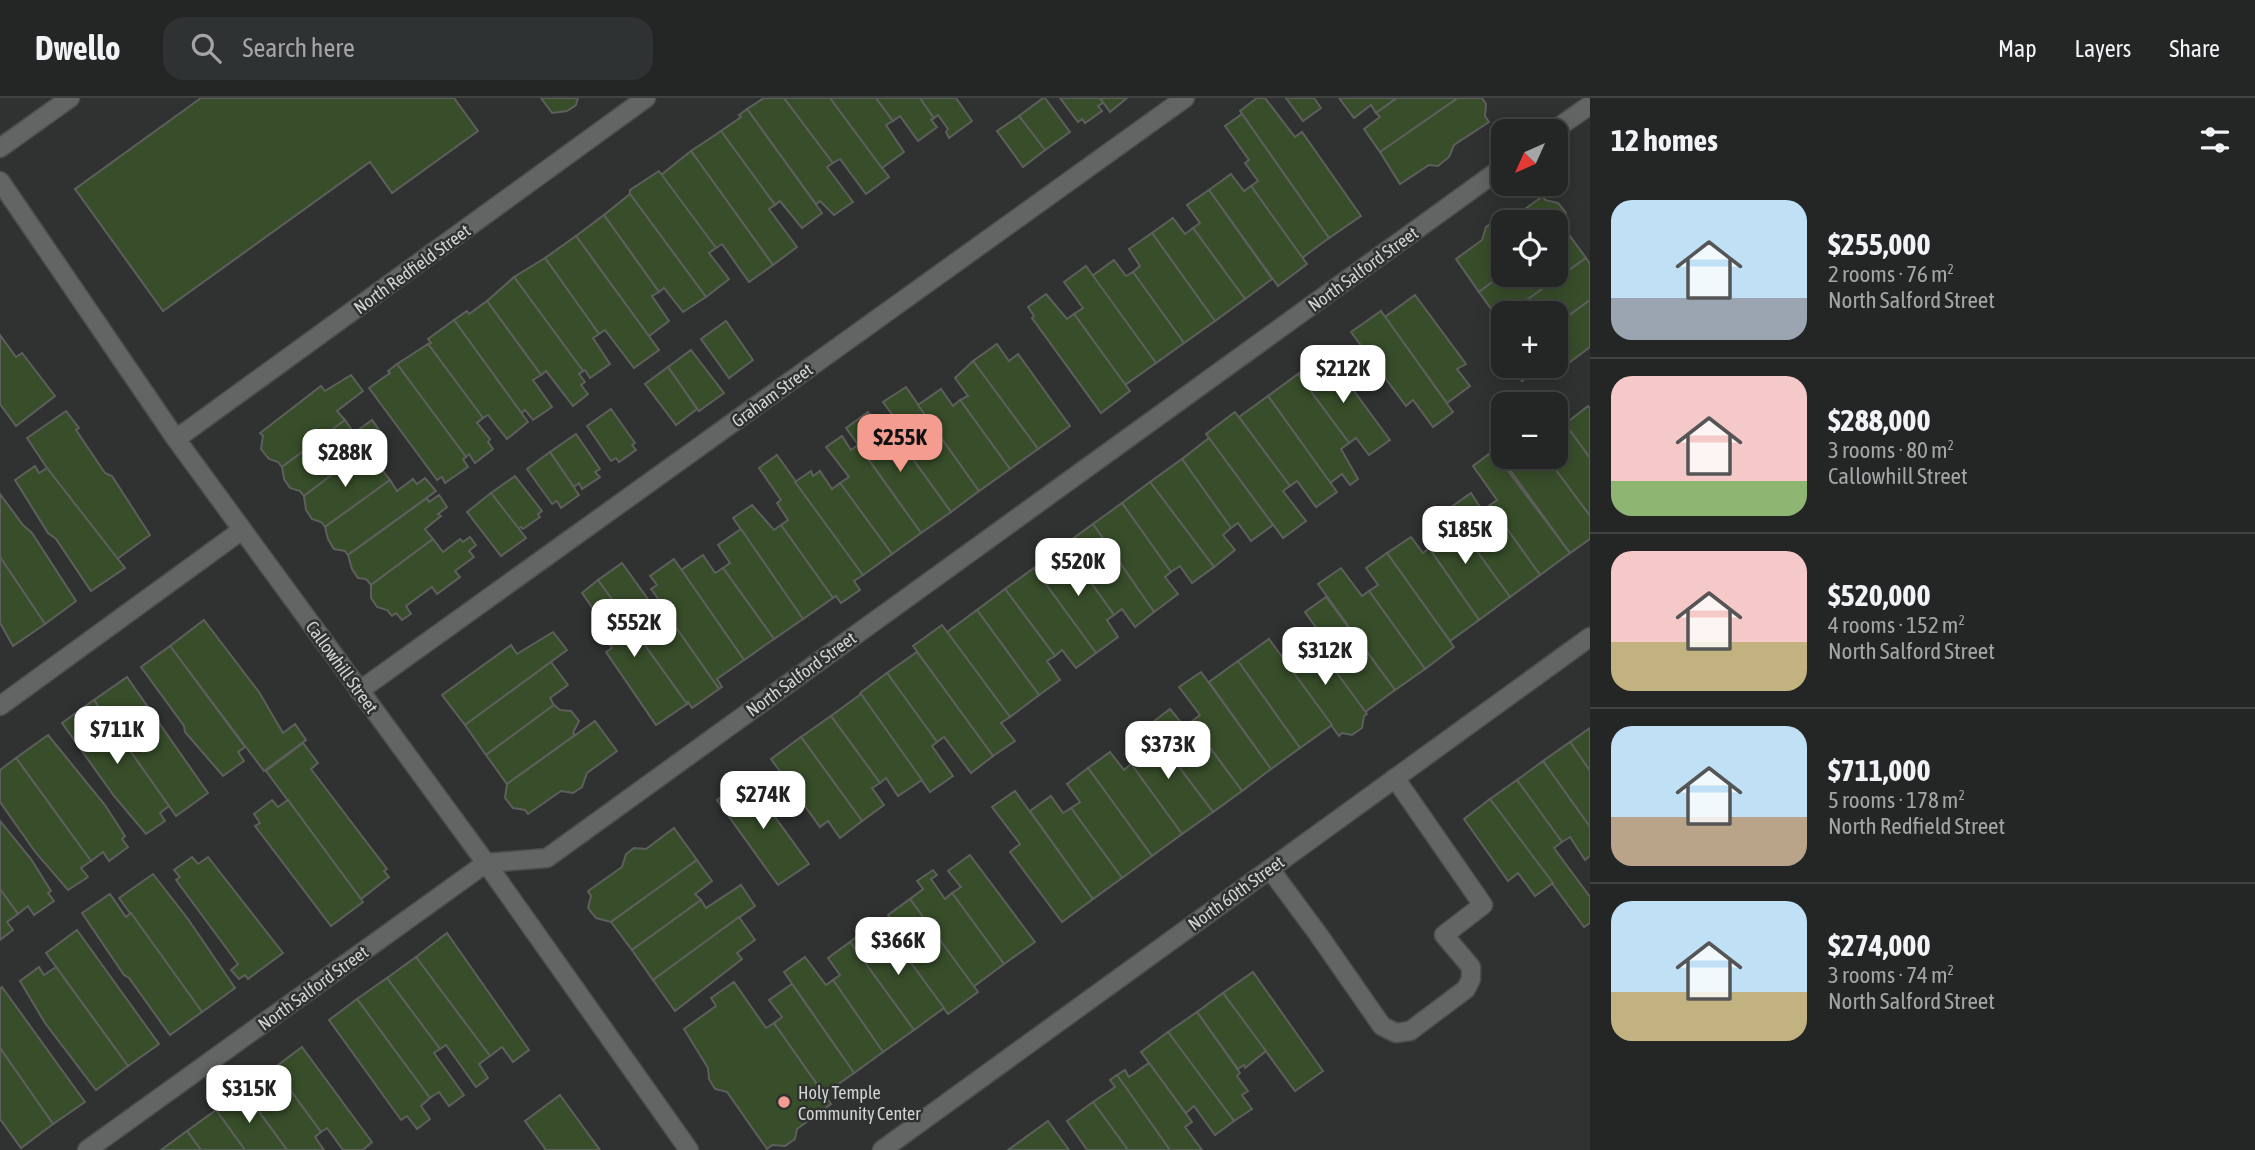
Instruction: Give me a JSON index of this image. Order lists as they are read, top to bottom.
{
  "streets": {
    "street": [
      "North Redfield Street",
      "North Salford Street",
      "Graham Street",
      "Callowhill Street",
      "North 60th Street"
    ]
  },
  "crossings": [
    ["North Redfield Street", "Callowhill Street"],
    ["North Salford Street", "Callowhill Street"],
    ["Graham Street", "Callowhill Street"]
  ],
  "places": ["Holy Temple Community Center"],
  "north": "bottom left",
  "page": {
    "header": "Dwello",
    "search": "Search here",
    "nav": ["Map", "Layers", "Share"],
    "heading": "12 homes",
    "map_buttons": ["+", "−"],
    "list": [
      {
        "name": "$255,000",
        "note": "2 rooms · 76 m² · North Salford Street"
      },
      {
        "name": "$288,000",
        "note": "3 rooms · 80 m² · Callowhill Street"
      },
      {
        "name": "$520,000",
        "note": "4 rooms · 152 m² · North Salford Street"
      },
      {
        "name": "$711,000",
        "note": "5 rooms · 178 m² · North Redfield Street"
      },
      {
        "name": "$274,000",
        "note": "3 rooms · 74 m² · North Salford Street"
      }
    ],
    "price": [
      "$212K",
      "$255K",
      "$288K",
      "$185K",
      "$520K",
      "$552K",
      "$312K",
      "$711K",
      "$373K",
      "$274K",
      "$366K",
      "$315K"
    ]
  }
}
